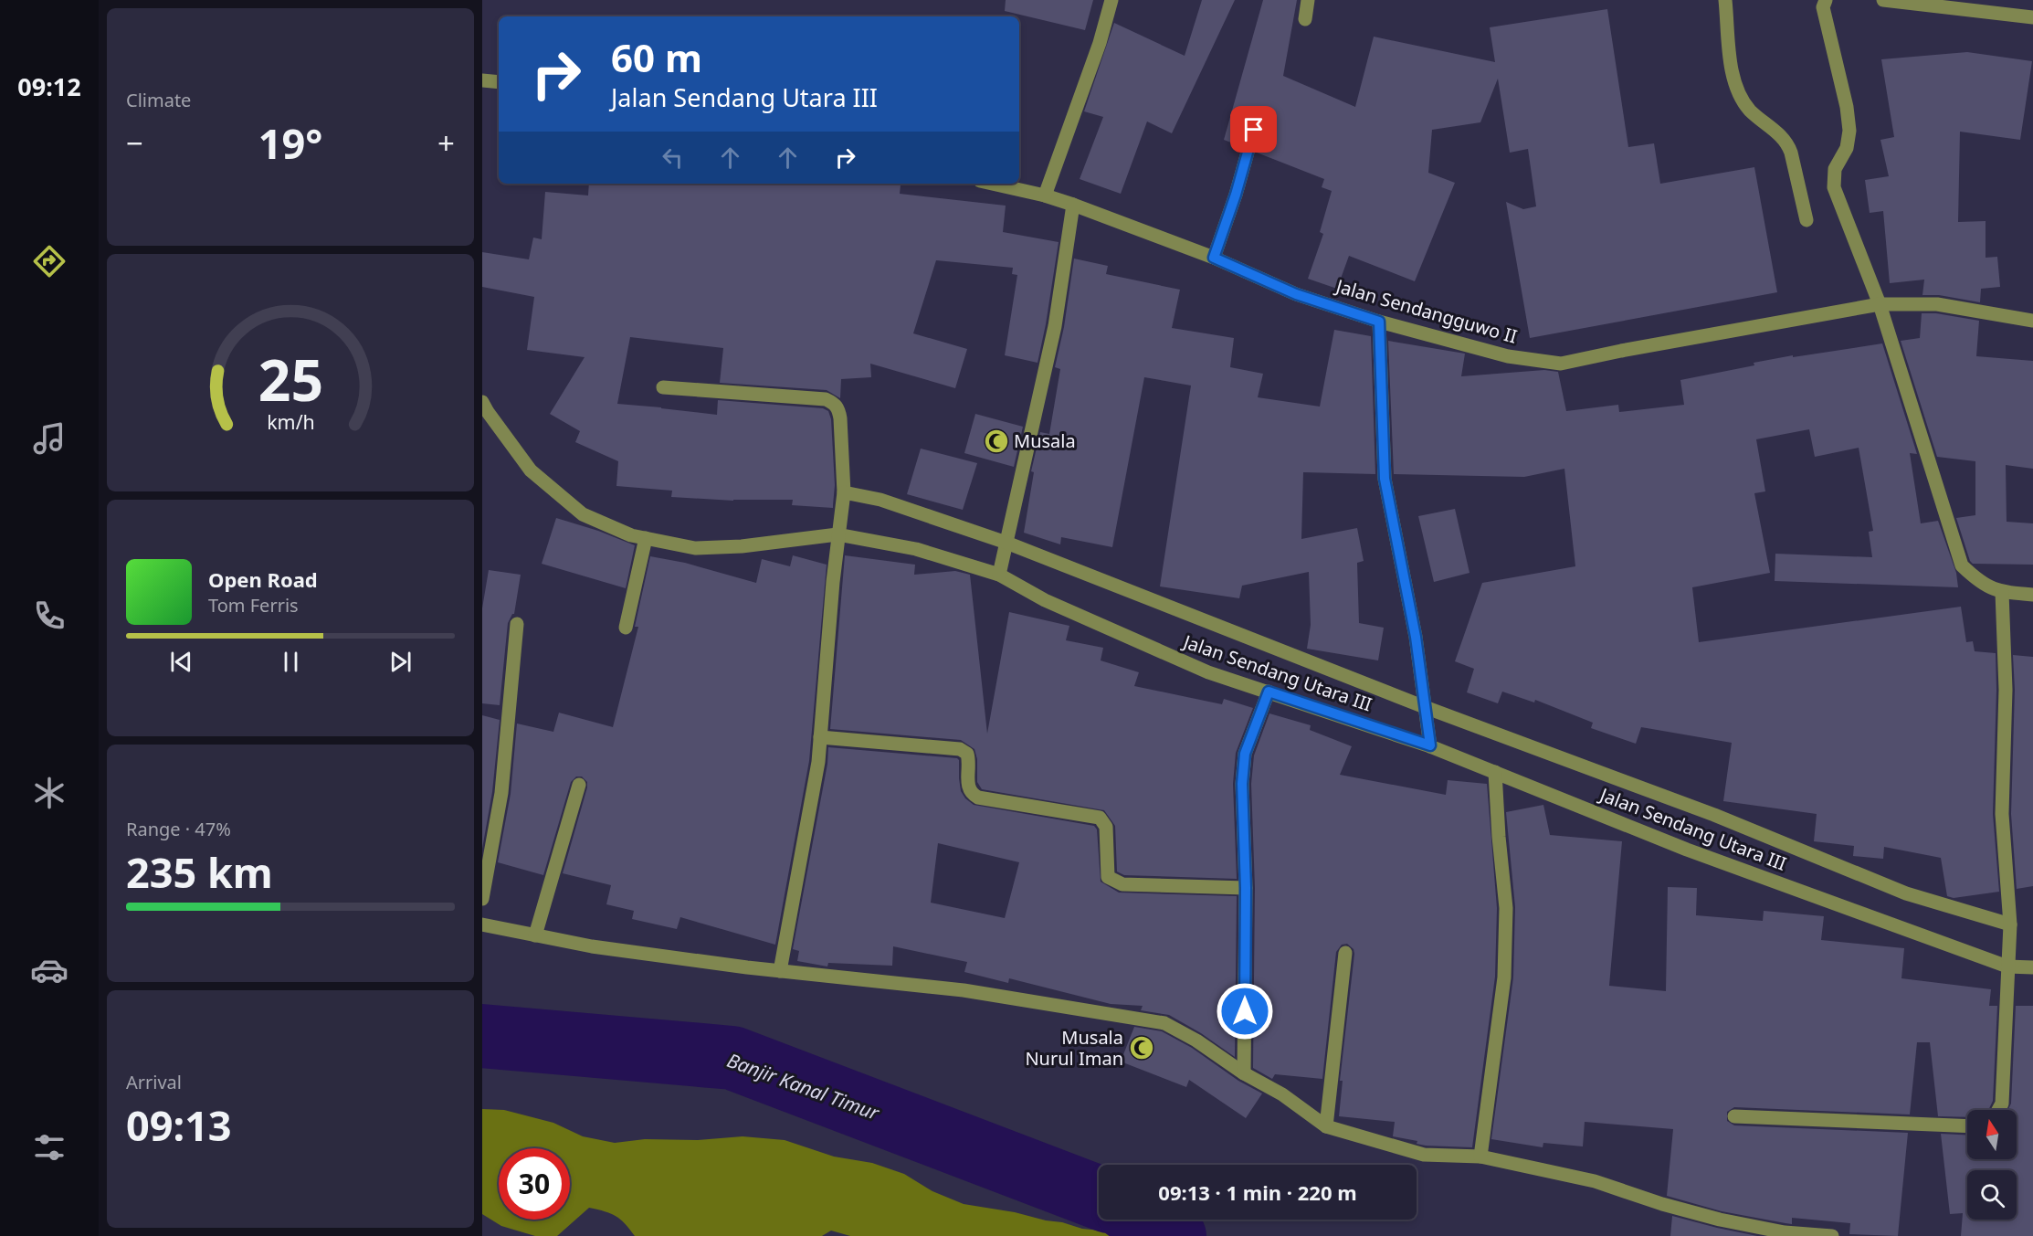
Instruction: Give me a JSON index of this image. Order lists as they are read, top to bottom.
{
  "streets": {
    "street": ["Jalan Sendangguwo II", "Jalan Sendang Utara III"]
  },
  "water": ["Banjir Kanal Timur"],
  "places": {
    "mosque": ["Musala", "Musala Nurul Iman"]
  },
  "north": "top",
  "page": {
    "tabs": "09:12",
    "tile": [
      "Climate",
      ["Range · 47%", "235 km"],
      ["Arrival", "09:13"]
    ],
    "turn": ["60 m", "Jalan Sendang Utara III"],
    "heat": ["−", "19°", "+"],
    "song": ["Open Road", "Tom Ferris"],
    "limit": "30",
    "trip": "09:13 · 1 min · 220 m",
    "gauge": ["25", "km/h"]
  }
}
